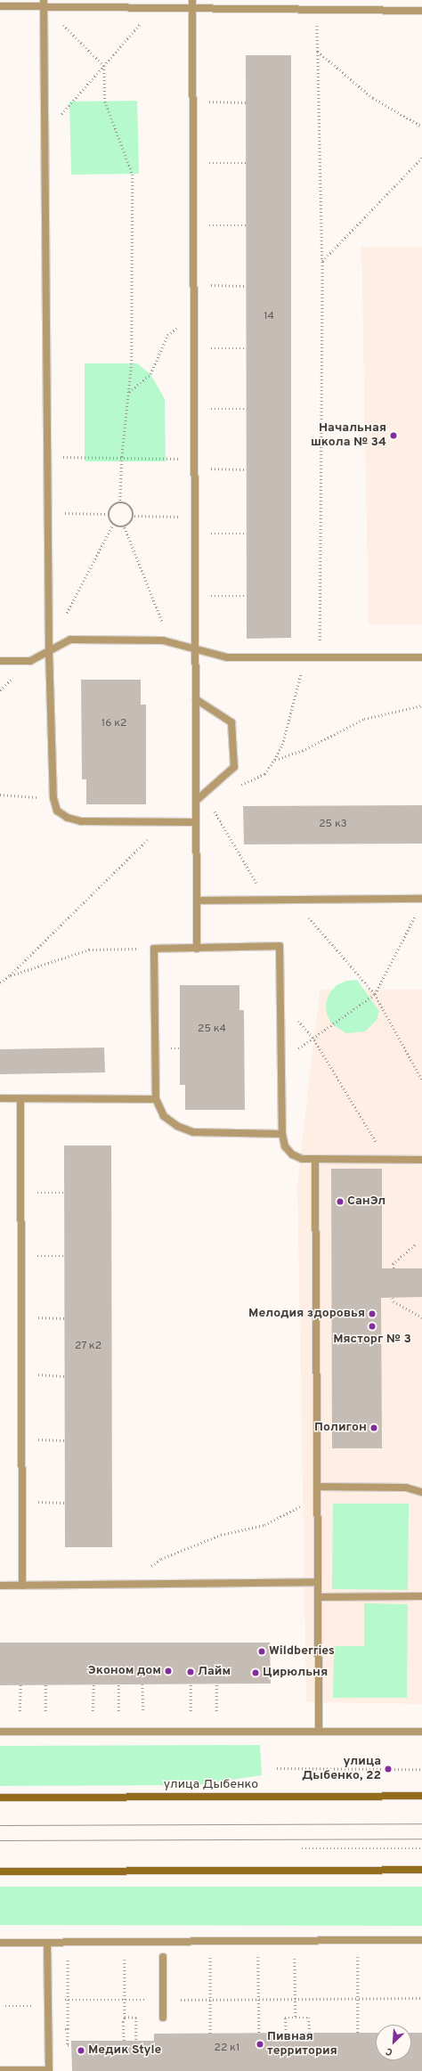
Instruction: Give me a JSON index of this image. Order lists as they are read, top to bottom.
{
  "streets": {
    "main road": ["улица Дыбенко"]
  },
  "places": [
    "Начальная школа № 34",
    "СанЭл",
    "Мелодия здоровья",
    "Мясторг № 3",
    "Полигон",
    "Wildberries",
    "Эконом дом",
    "Лайм",
    "Цирюльня",
    "улица Дыбенко, 22",
    "Пивная территория",
    "Медик Style"
  ],
  "house_numbers": [
    "14",
    "16 к2",
    "25 к3",
    "25 к4",
    "27 к2",
    "22 к1"
  ],
  "north": "bottom left"
}
